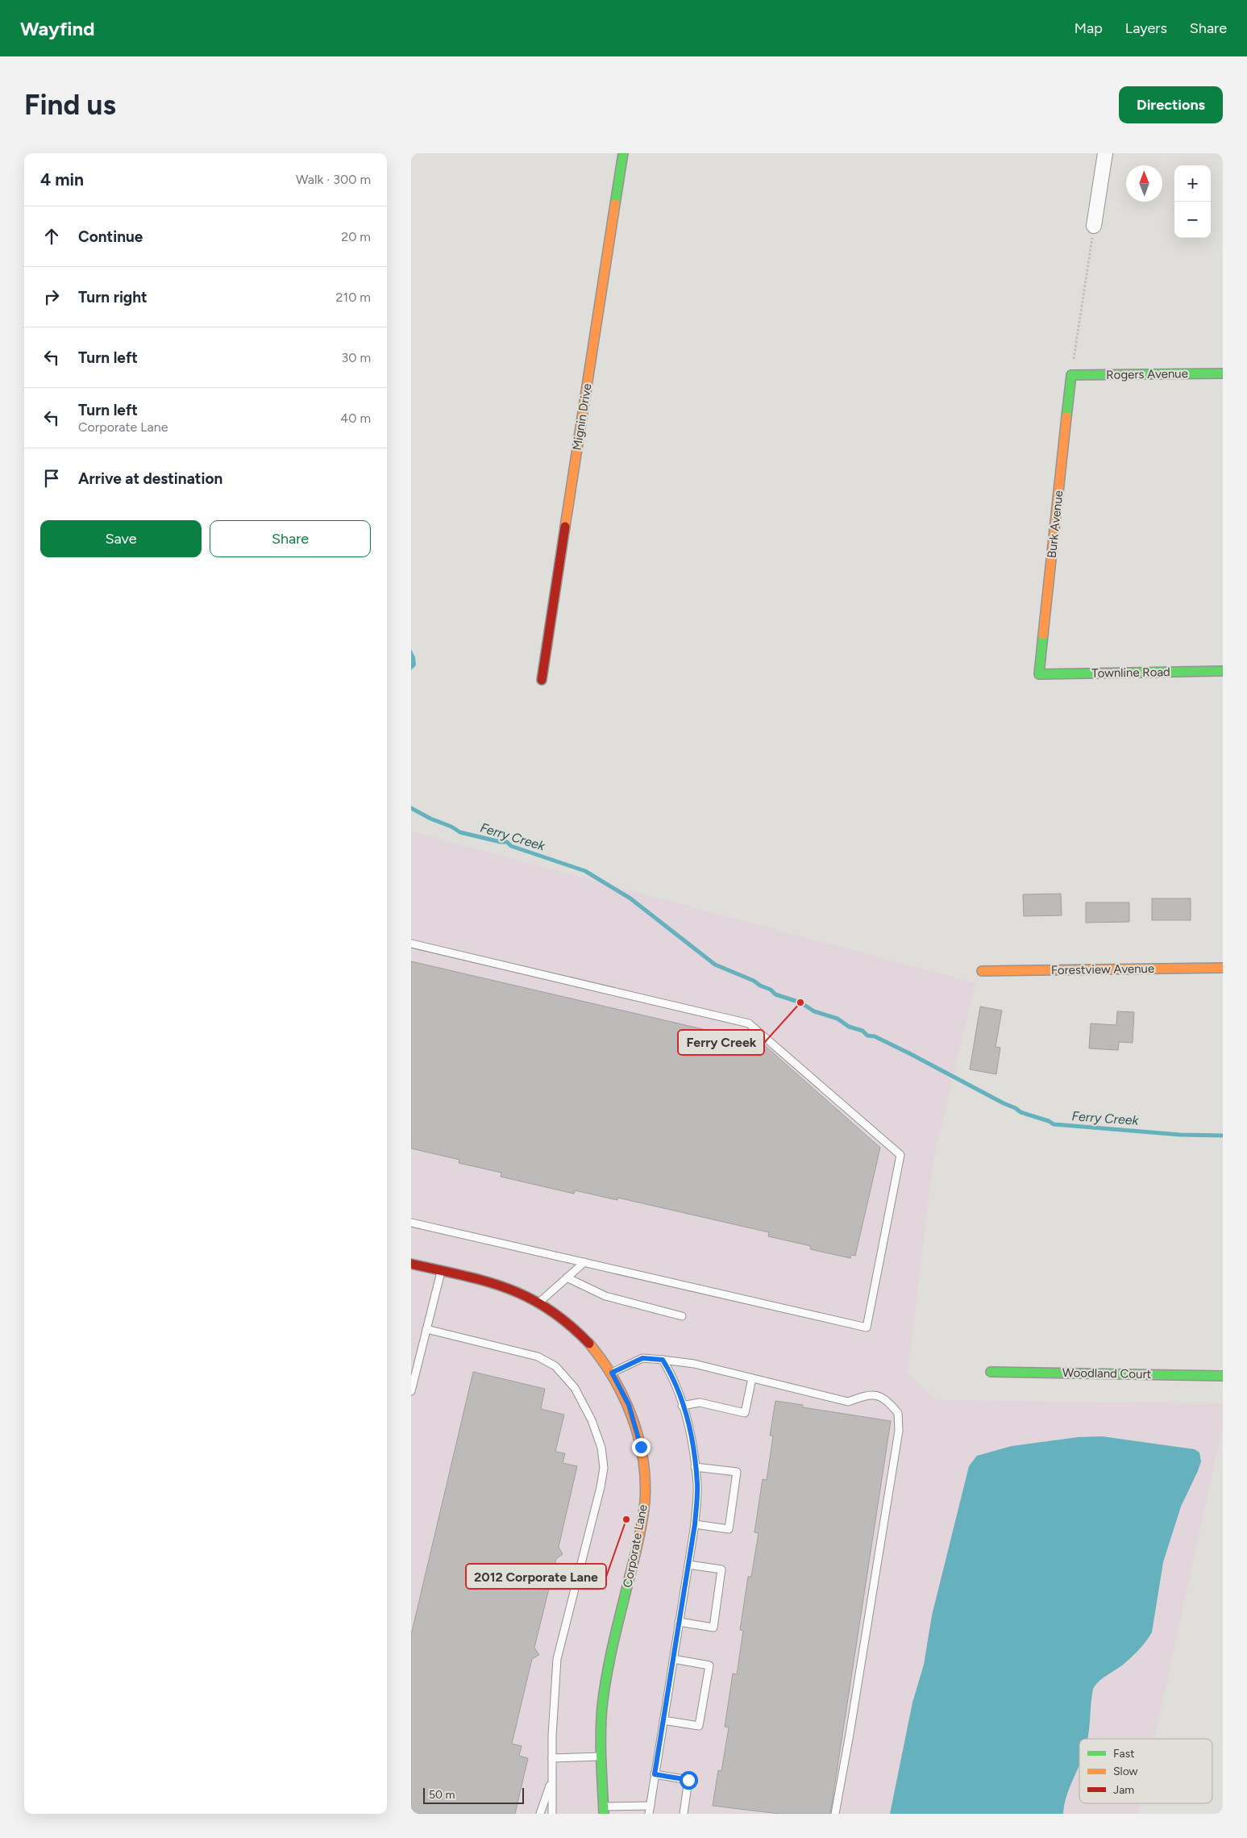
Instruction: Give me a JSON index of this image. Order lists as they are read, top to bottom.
{
  "streets": {
    "street": [
      "Rogers Avenue",
      "Mignin Drive",
      "Burk Avenue",
      "Townline Road",
      "Forestview Avenue",
      "Woodland Court",
      "Corporate Lane"
    ]
  },
  "crossings": [
    ["Rogers Avenue", "Burk Avenue"],
    ["Burk Avenue", "Townline Road"]
  ],
  "water": ["Ferry Creek"],
  "places": ["Ferry Creek", "2012 Corporate Lane"],
  "legend": ["Fast", "Slow", "Jam"],
  "scale_bar": "50 m",
  "north": "top",
  "page": {
    "header": "Wayfind",
    "nav": ["Map", "Layers", "Share"],
    "buttons": [
      "Directions",
      ["Save", "Share"]
    ],
    "title": "Find us",
    "heading": ["4 min", "Walk · 300 m"],
    "map_buttons": ["+", "−"],
    "list": [
      ["Continue", "20 m"],
      ["Turn right", "210 m"],
      ["Turn left", "30 m"],
      ["Turn left", "Corporate Lane", "40 m"],
      "Arrive at destination"
    ],
    "scale": "50 m"
  }
}
